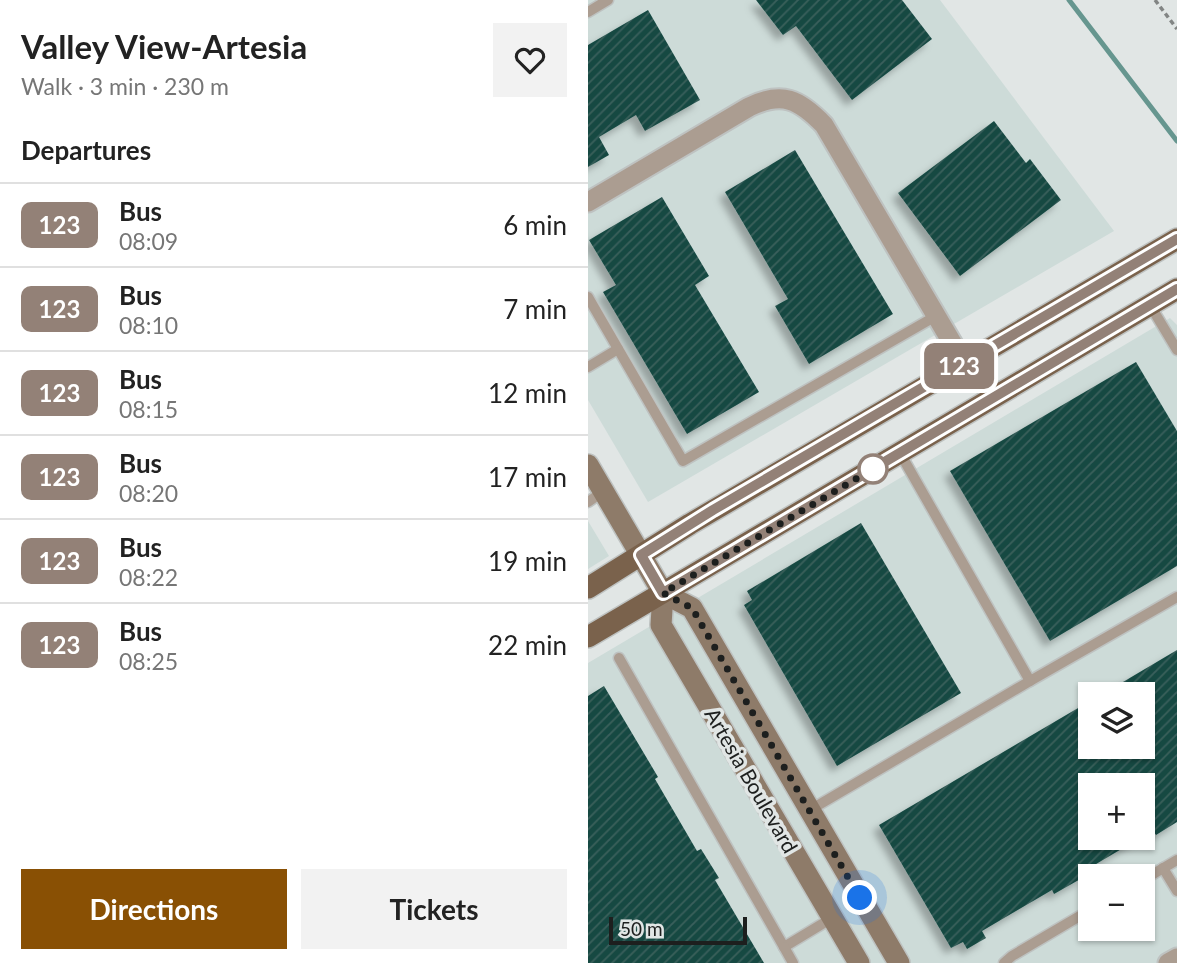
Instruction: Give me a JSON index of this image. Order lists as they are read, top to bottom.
{
  "streets": {
    "main road": ["Artesia Boulevard"]
  },
  "lines": ["bus line 123"],
  "scale_bar": "50 m",
  "page": {
    "heading": [
      ["Valley View-Artesia", "Walk · 3 min · 230 m"],
      "Departures"
    ],
    "on_map": "123",
    "list": [
      {
        "mark": "123",
        "name": "Bus",
        "note": "08:09",
        "value": "6 min"
      },
      {
        "mark": "123",
        "name": "Bus",
        "note": "08:10",
        "value": "7 min"
      },
      {
        "mark": "123",
        "name": "Bus",
        "note": "08:15",
        "value": "12 min"
      },
      {
        "mark": "123",
        "name": "Bus",
        "note": "08:20",
        "value": "17 min"
      },
      {
        "mark": "123",
        "name": "Bus",
        "note": "08:22",
        "value": "19 min"
      },
      {
        "mark": "123",
        "name": "Bus",
        "note": "08:25",
        "value": "22 min"
      }
    ],
    "map_buttons": ["+", "−"],
    "buttons": ["Directions", "Tickets"],
    "scale": "50 m"
  }
}
